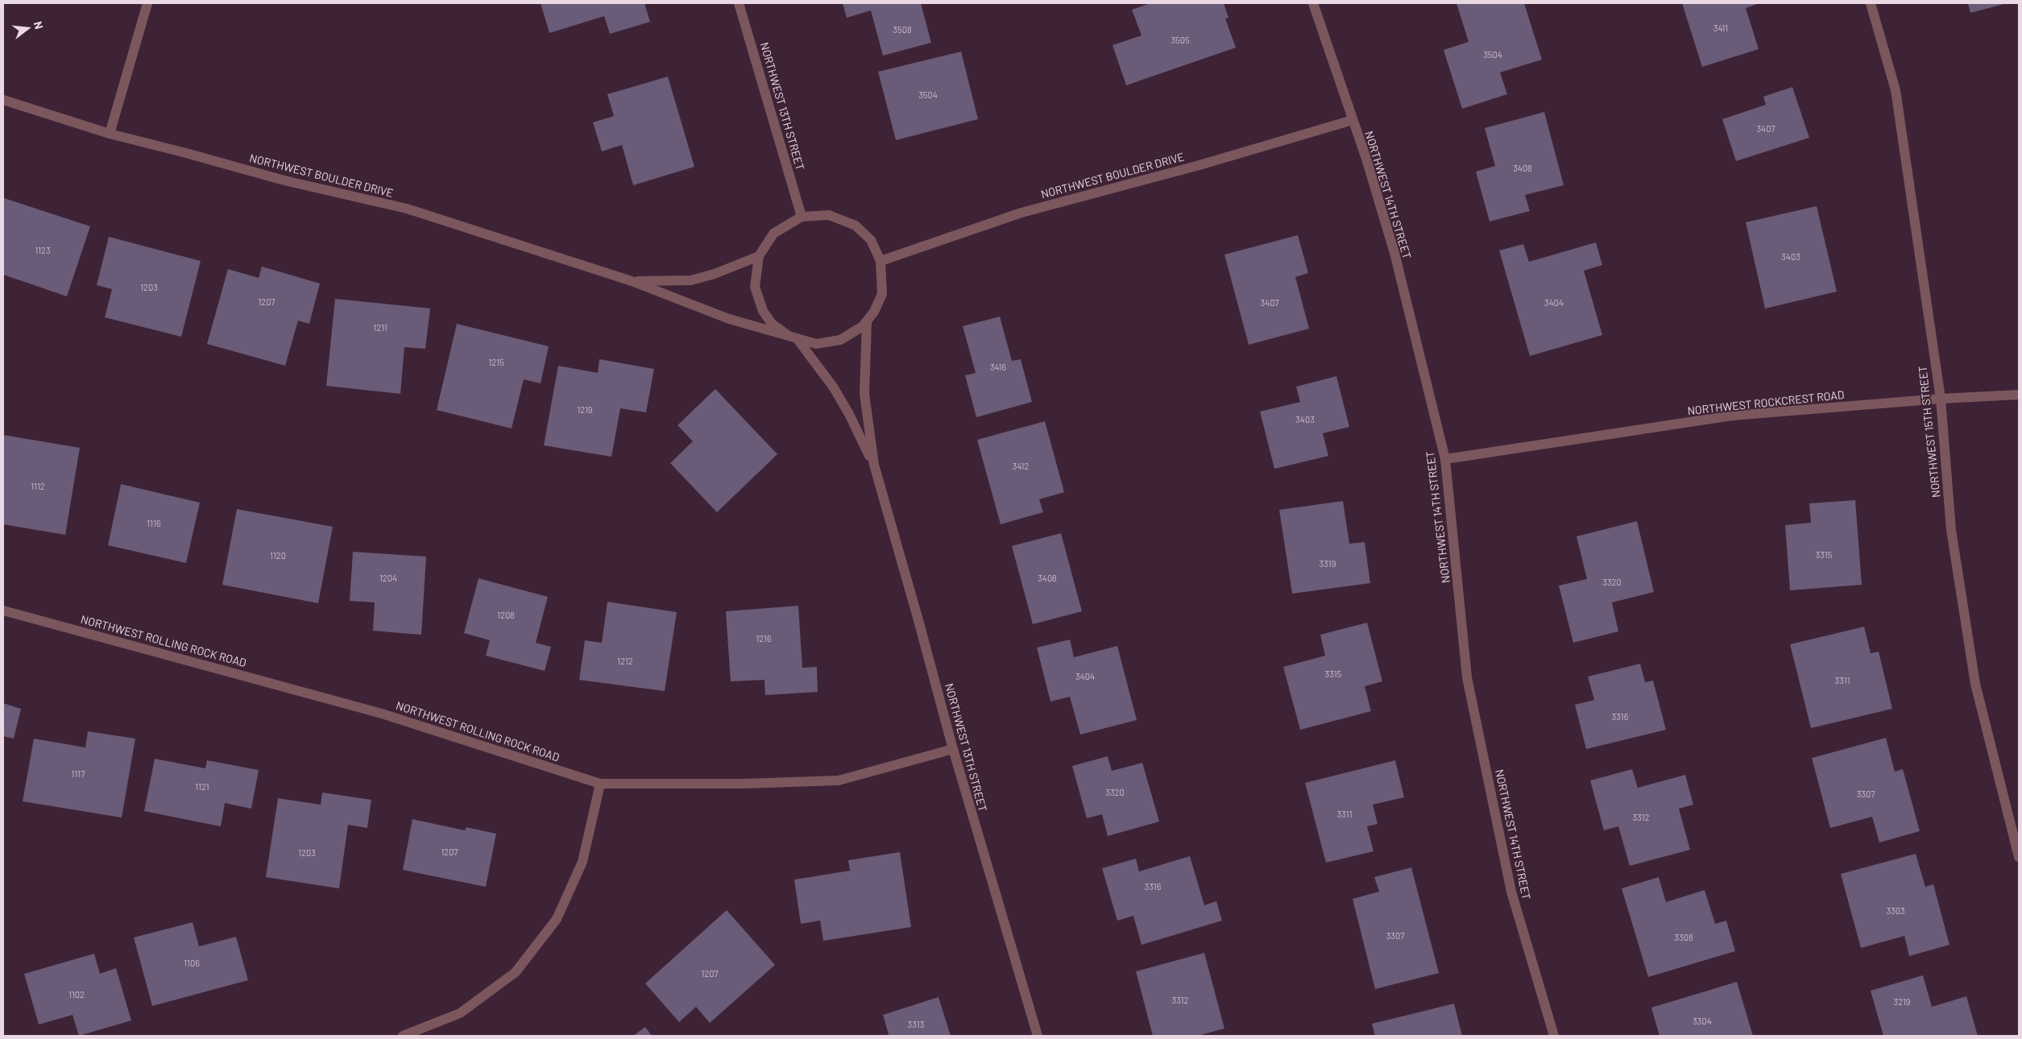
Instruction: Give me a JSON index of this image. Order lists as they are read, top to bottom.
{
  "streets": {
    "street": [
      "NORTHWEST 13TH STREET",
      "NORTHWEST BOULDER DRIVE",
      "NORTHWEST 14TH STREET",
      "NORTHWEST ROCKCREST ROAD",
      "NORTHWEST 15TH STREET",
      "NORTHWEST ROLLING ROCK ROAD"
    ]
  },
  "crossings": [
    ["NORTHWEST 13TH STREET", "NORTHWEST BOULDER DRIVE"],
    ["NORTHWEST 13TH STREET", "NORTHWEST ROLLING ROCK ROAD"],
    ["NORTHWEST BOULDER DRIVE", "NORTHWEST 14TH STREET"],
    ["NORTHWEST 14TH STREET", "NORTHWEST ROCKCREST ROAD"],
    ["NORTHWEST ROCKCREST ROAD", "NORTHWEST 15TH STREET"]
  ],
  "house_numbers": [
    "3411",
    "3508",
    "3505",
    "3504",
    "3504",
    "3407",
    "3408",
    "1123",
    "3403",
    "1203",
    "1207",
    "3407",
    "3404",
    "1211",
    "1215",
    "3416",
    "1219",
    "3403",
    "3412",
    "1112",
    "1116",
    "3315",
    "1120",
    "3319",
    "1204",
    "3408",
    "3320",
    "1208",
    "1216",
    "1212",
    "3315",
    "3404",
    "3311",
    "3316",
    "1117",
    "1121",
    "3320",
    "3307",
    "3311",
    "3312",
    "1207",
    "1203",
    "3316",
    "3303",
    "3307",
    "3308",
    "1106",
    "1207",
    "1102",
    "3312",
    "3219",
    "3304",
    "3313"
  ],
  "north": "right"
}
